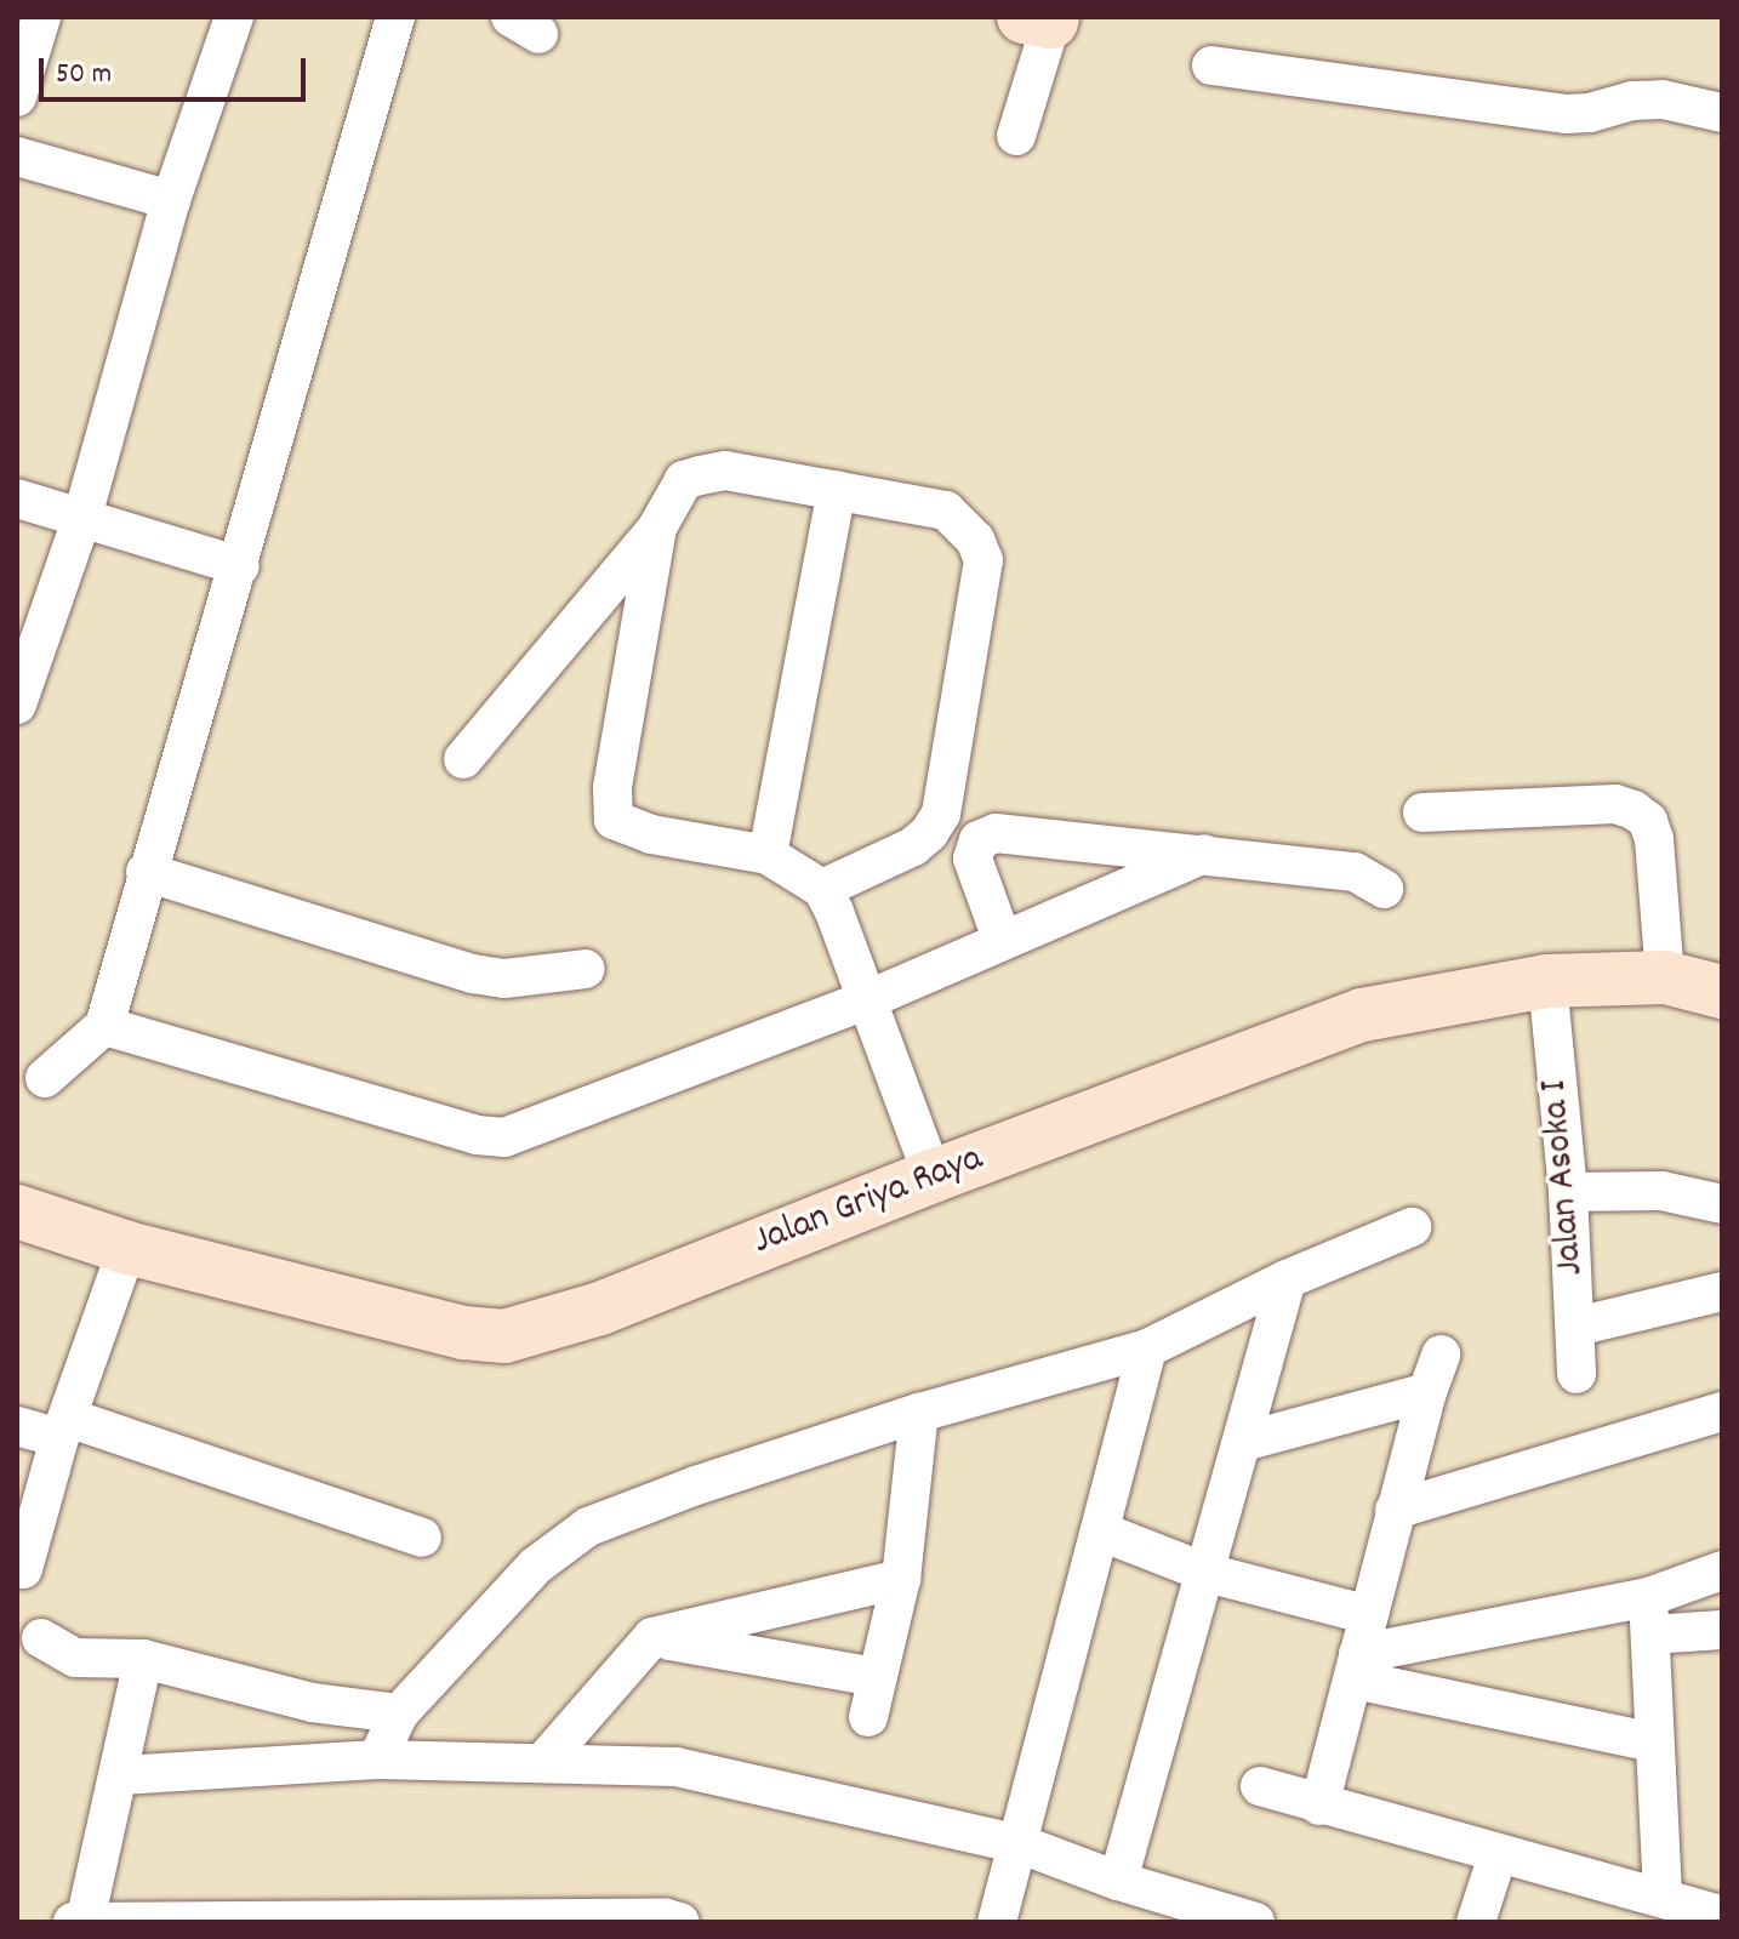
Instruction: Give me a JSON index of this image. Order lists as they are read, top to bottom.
{
  "streets": {
    "street": ["Jalan Asoka I", "Jalan Griya Raya"]
  },
  "crossings": [
    ["Jalan Asoka I", "Jalan Griya Raya"]
  ],
  "scale_bar": "50 m"
}
